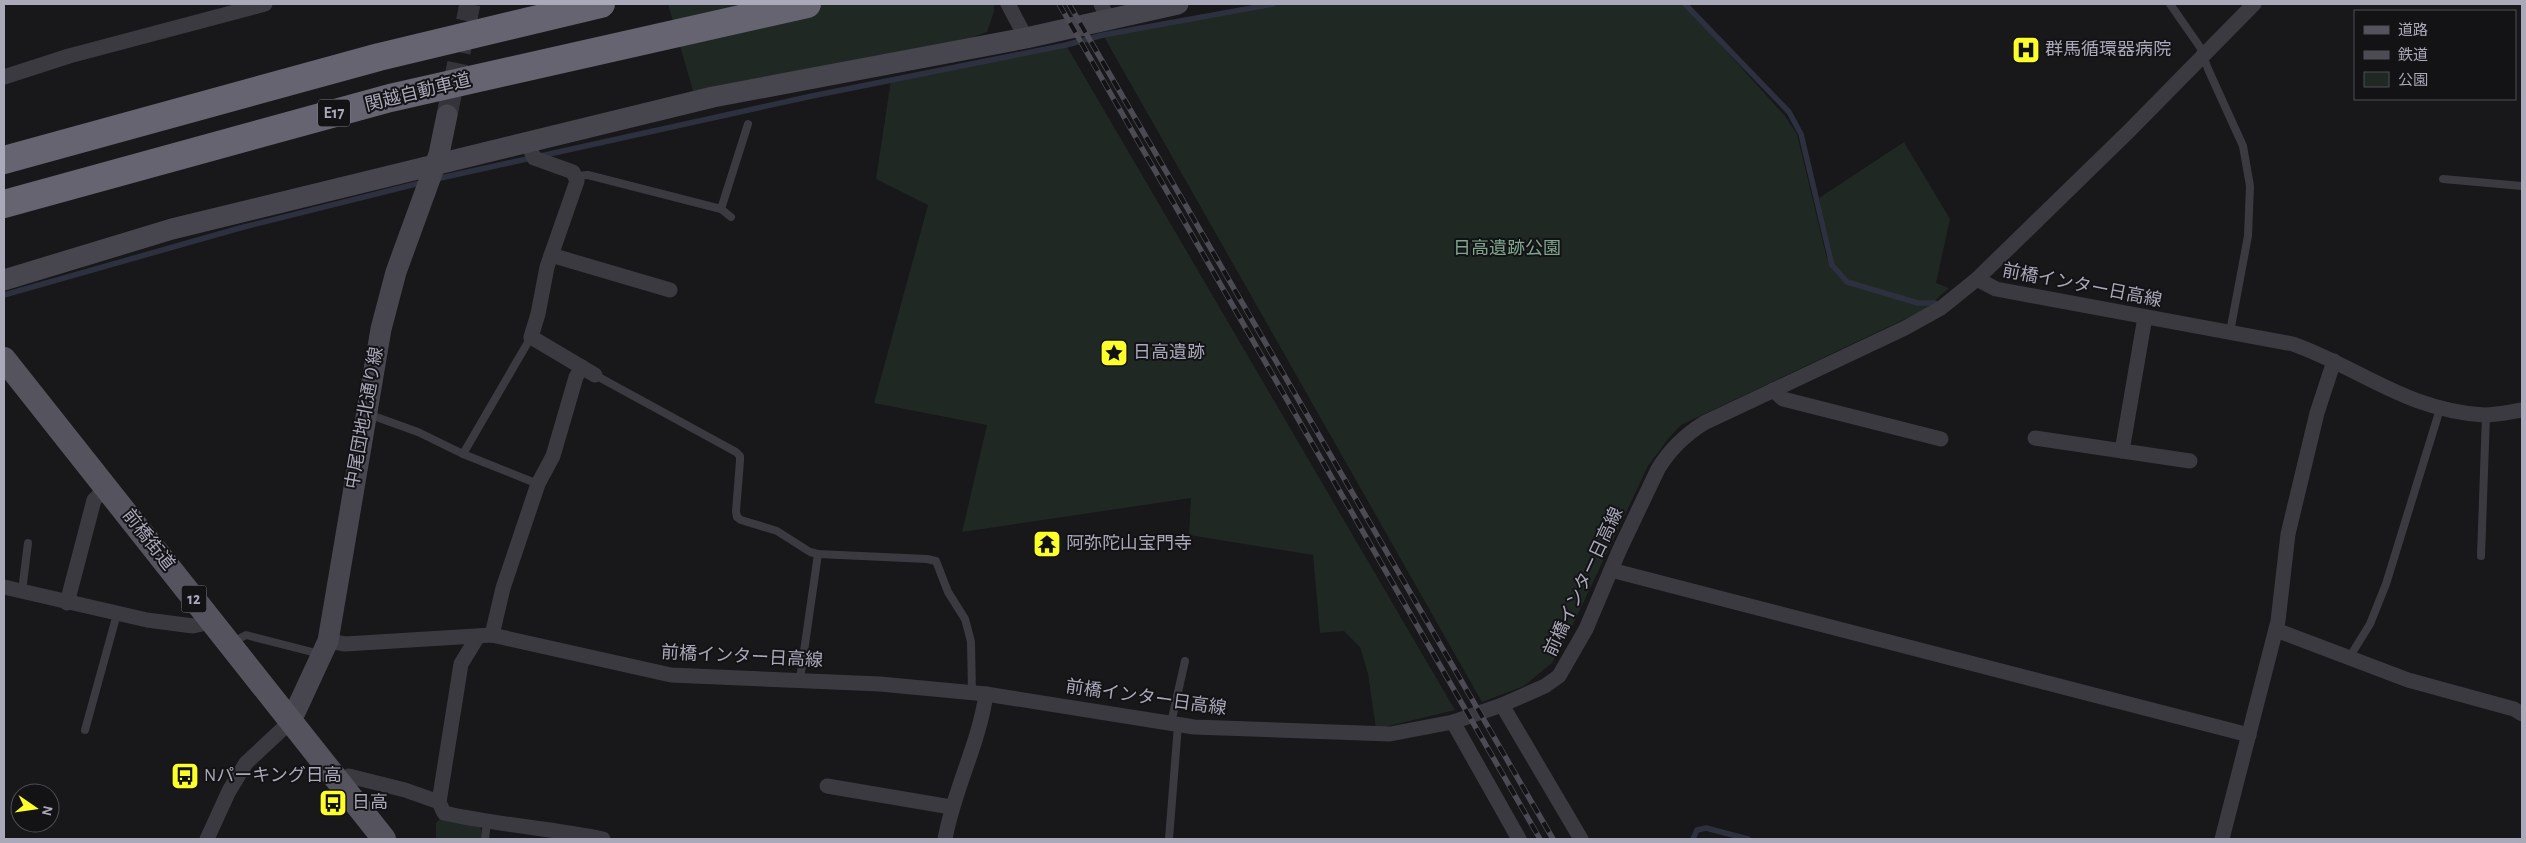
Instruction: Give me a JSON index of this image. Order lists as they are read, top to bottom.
{
  "streets": {
    "highway": ["関越自動車道", "E17"],
    "main road": ["前橋街道", "12"],
    "street": ["前橋インター日高線", "中尾団地北通り線"]
  },
  "crossings": [
    ["前橋インター日高線", "中尾団地北通り線"],
    ["中尾団地北通り線", "前橋街道"]
  ],
  "parks": ["日高遺跡公園"],
  "places": {
    "hospital": ["群馬循環器病院"],
    "place": ["日高遺跡"],
    "temple": ["阿弥陀山宝門寺"],
    "bus stop": ["Nパーキング日高", "日高"]
  },
  "legend": ["道路", "鉄道", "公園"],
  "north": "right"
}
